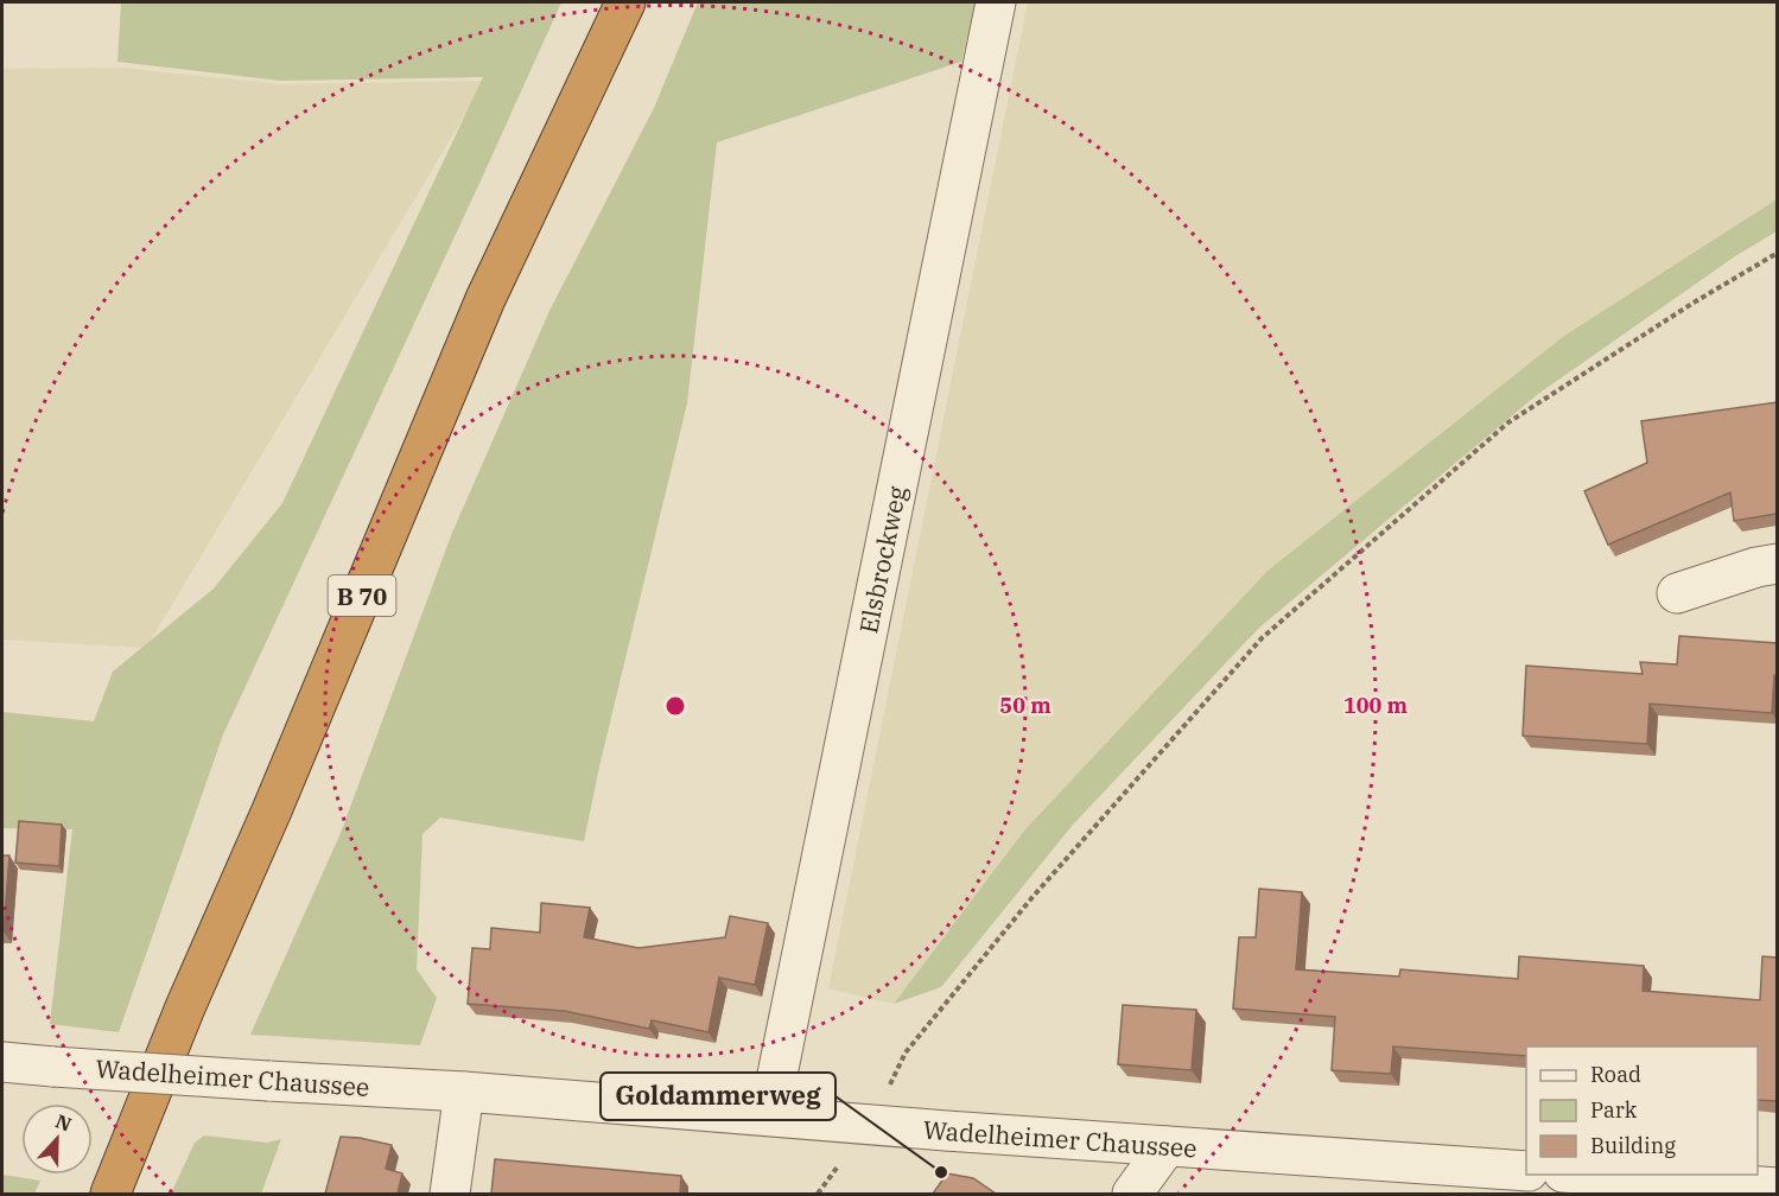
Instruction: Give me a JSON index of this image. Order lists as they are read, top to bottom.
{
  "streets": {
    "highway": ["B 70"],
    "street": ["Elsbrockweg", "Wadelheimer Chaussee"]
  },
  "crossings": [
    ["Elsbrockweg", "Wadelheimer Chaussee"]
  ],
  "places": ["Goldammerweg"],
  "legend": ["Road", "Park", "Building"],
  "north": "top",
  "rings": ["50 m", "100 m"]
}
